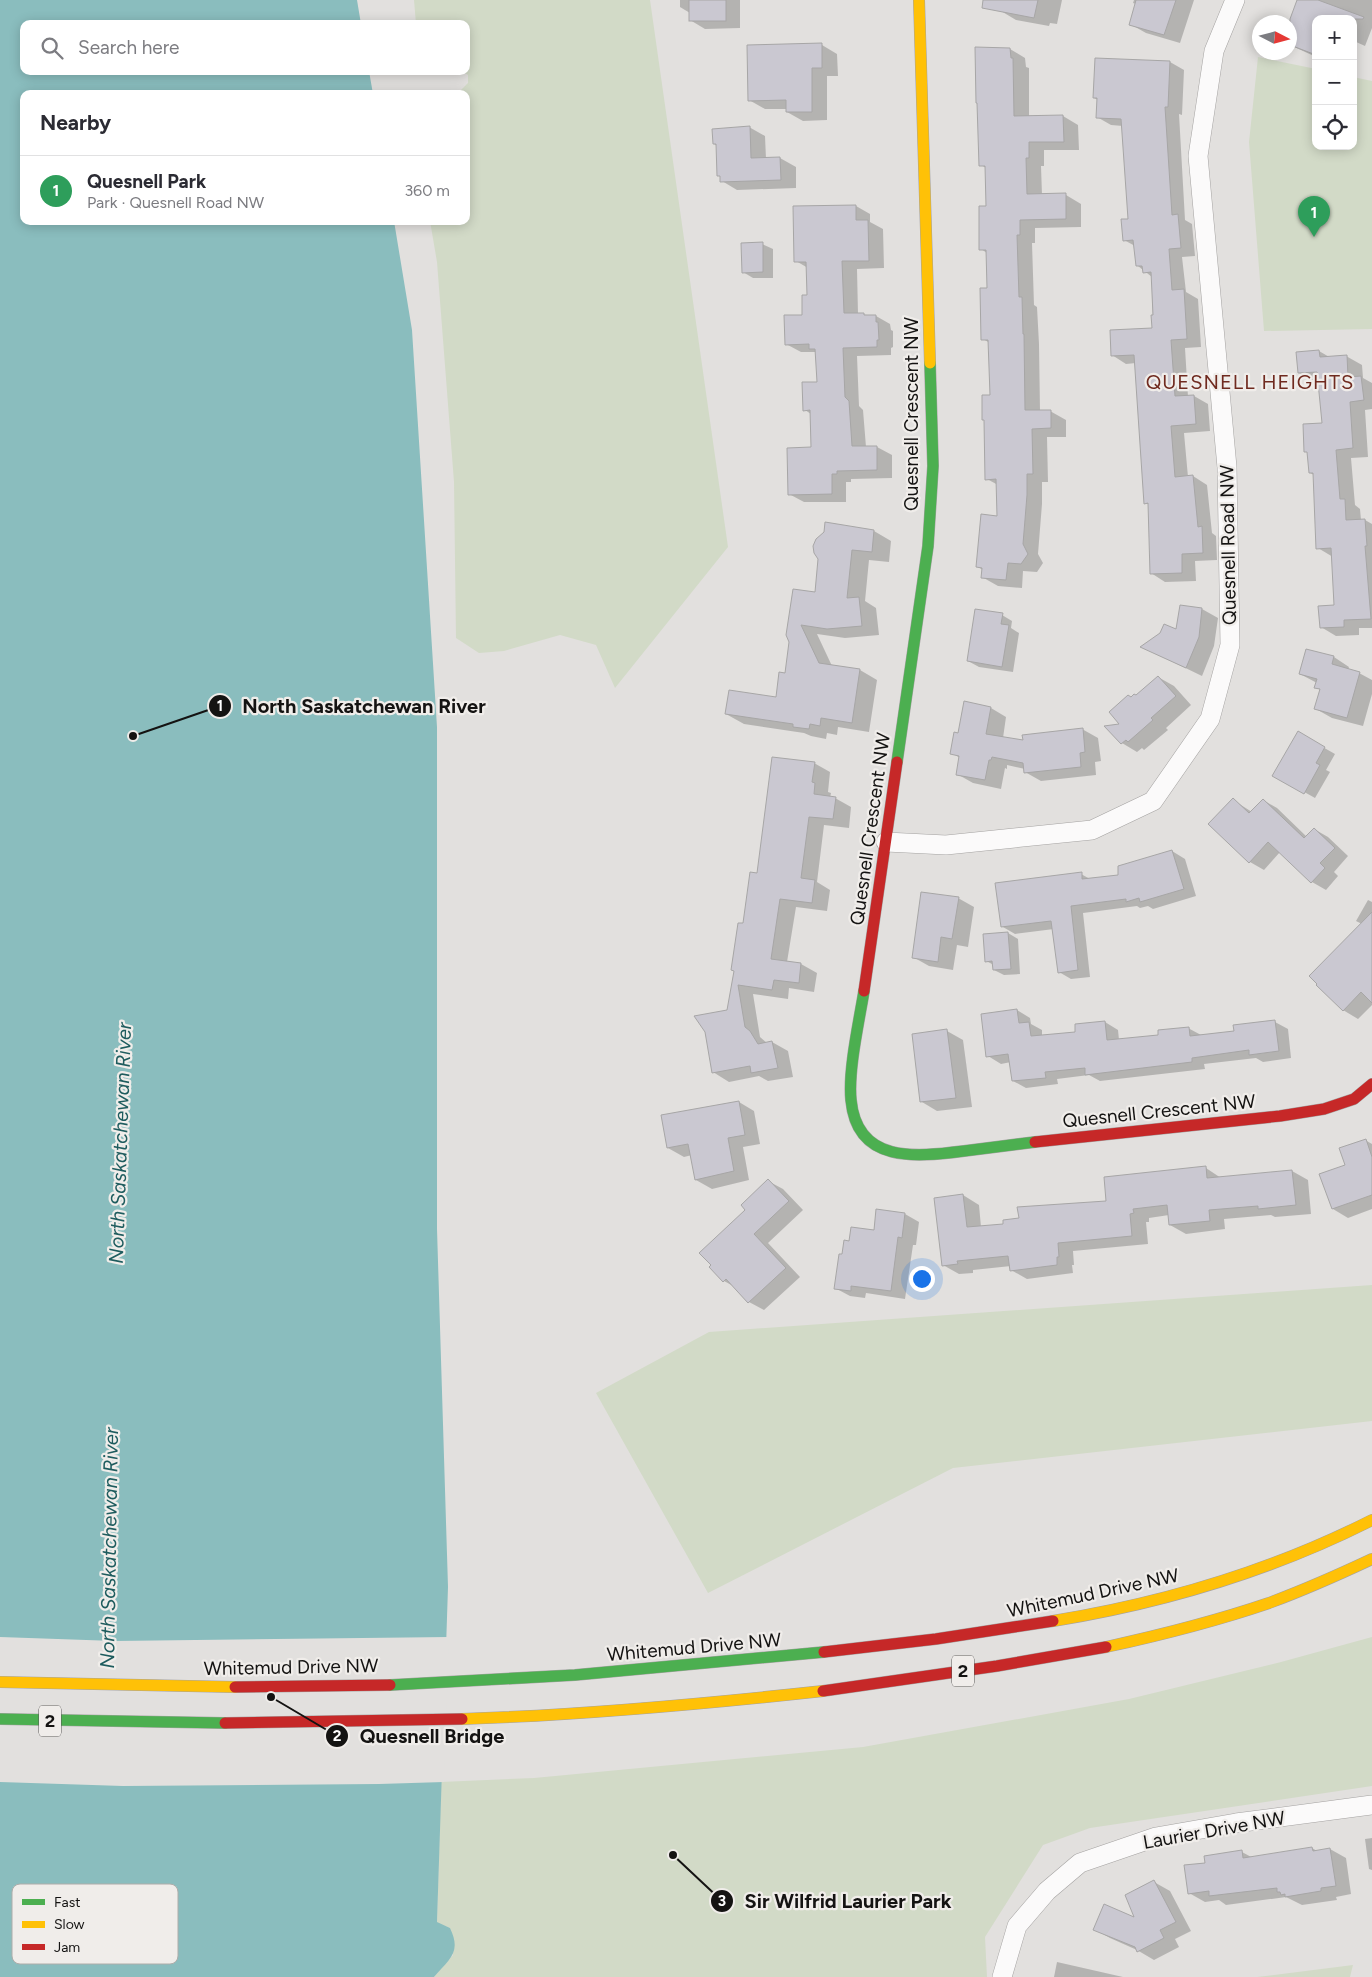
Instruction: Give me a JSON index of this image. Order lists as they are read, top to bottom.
{
  "streets": {
    "main road": ["Quesnell Crescent NW", "Whitemud Drive NW", "2"],
    "street": ["Quesnell Road NW", "Laurier Drive NW"]
  },
  "crossings": [
    ["Quesnell Crescent NW", "Quesnell Road NW"]
  ],
  "districts": ["QUESNELL HEIGHTS"],
  "water": ["North Saskatchewan River"],
  "places": ["North Saskatchewan River", "Quesnell Bridge", "Sir Wilfrid Laurier Park"],
  "legend": ["Fast", "Slow", "Jam"],
  "north": "right",
  "page": {
    "map_buttons": ["+", "−"],
    "search": "Search here",
    "heading": "Nearby",
    "list": [
      {
        "mark": "1",
        "name": "Quesnell Park",
        "note": "Park · Quesnell Road NW",
        "value": "360 m"
      }
    ],
    "pins": "1"
  }
}
